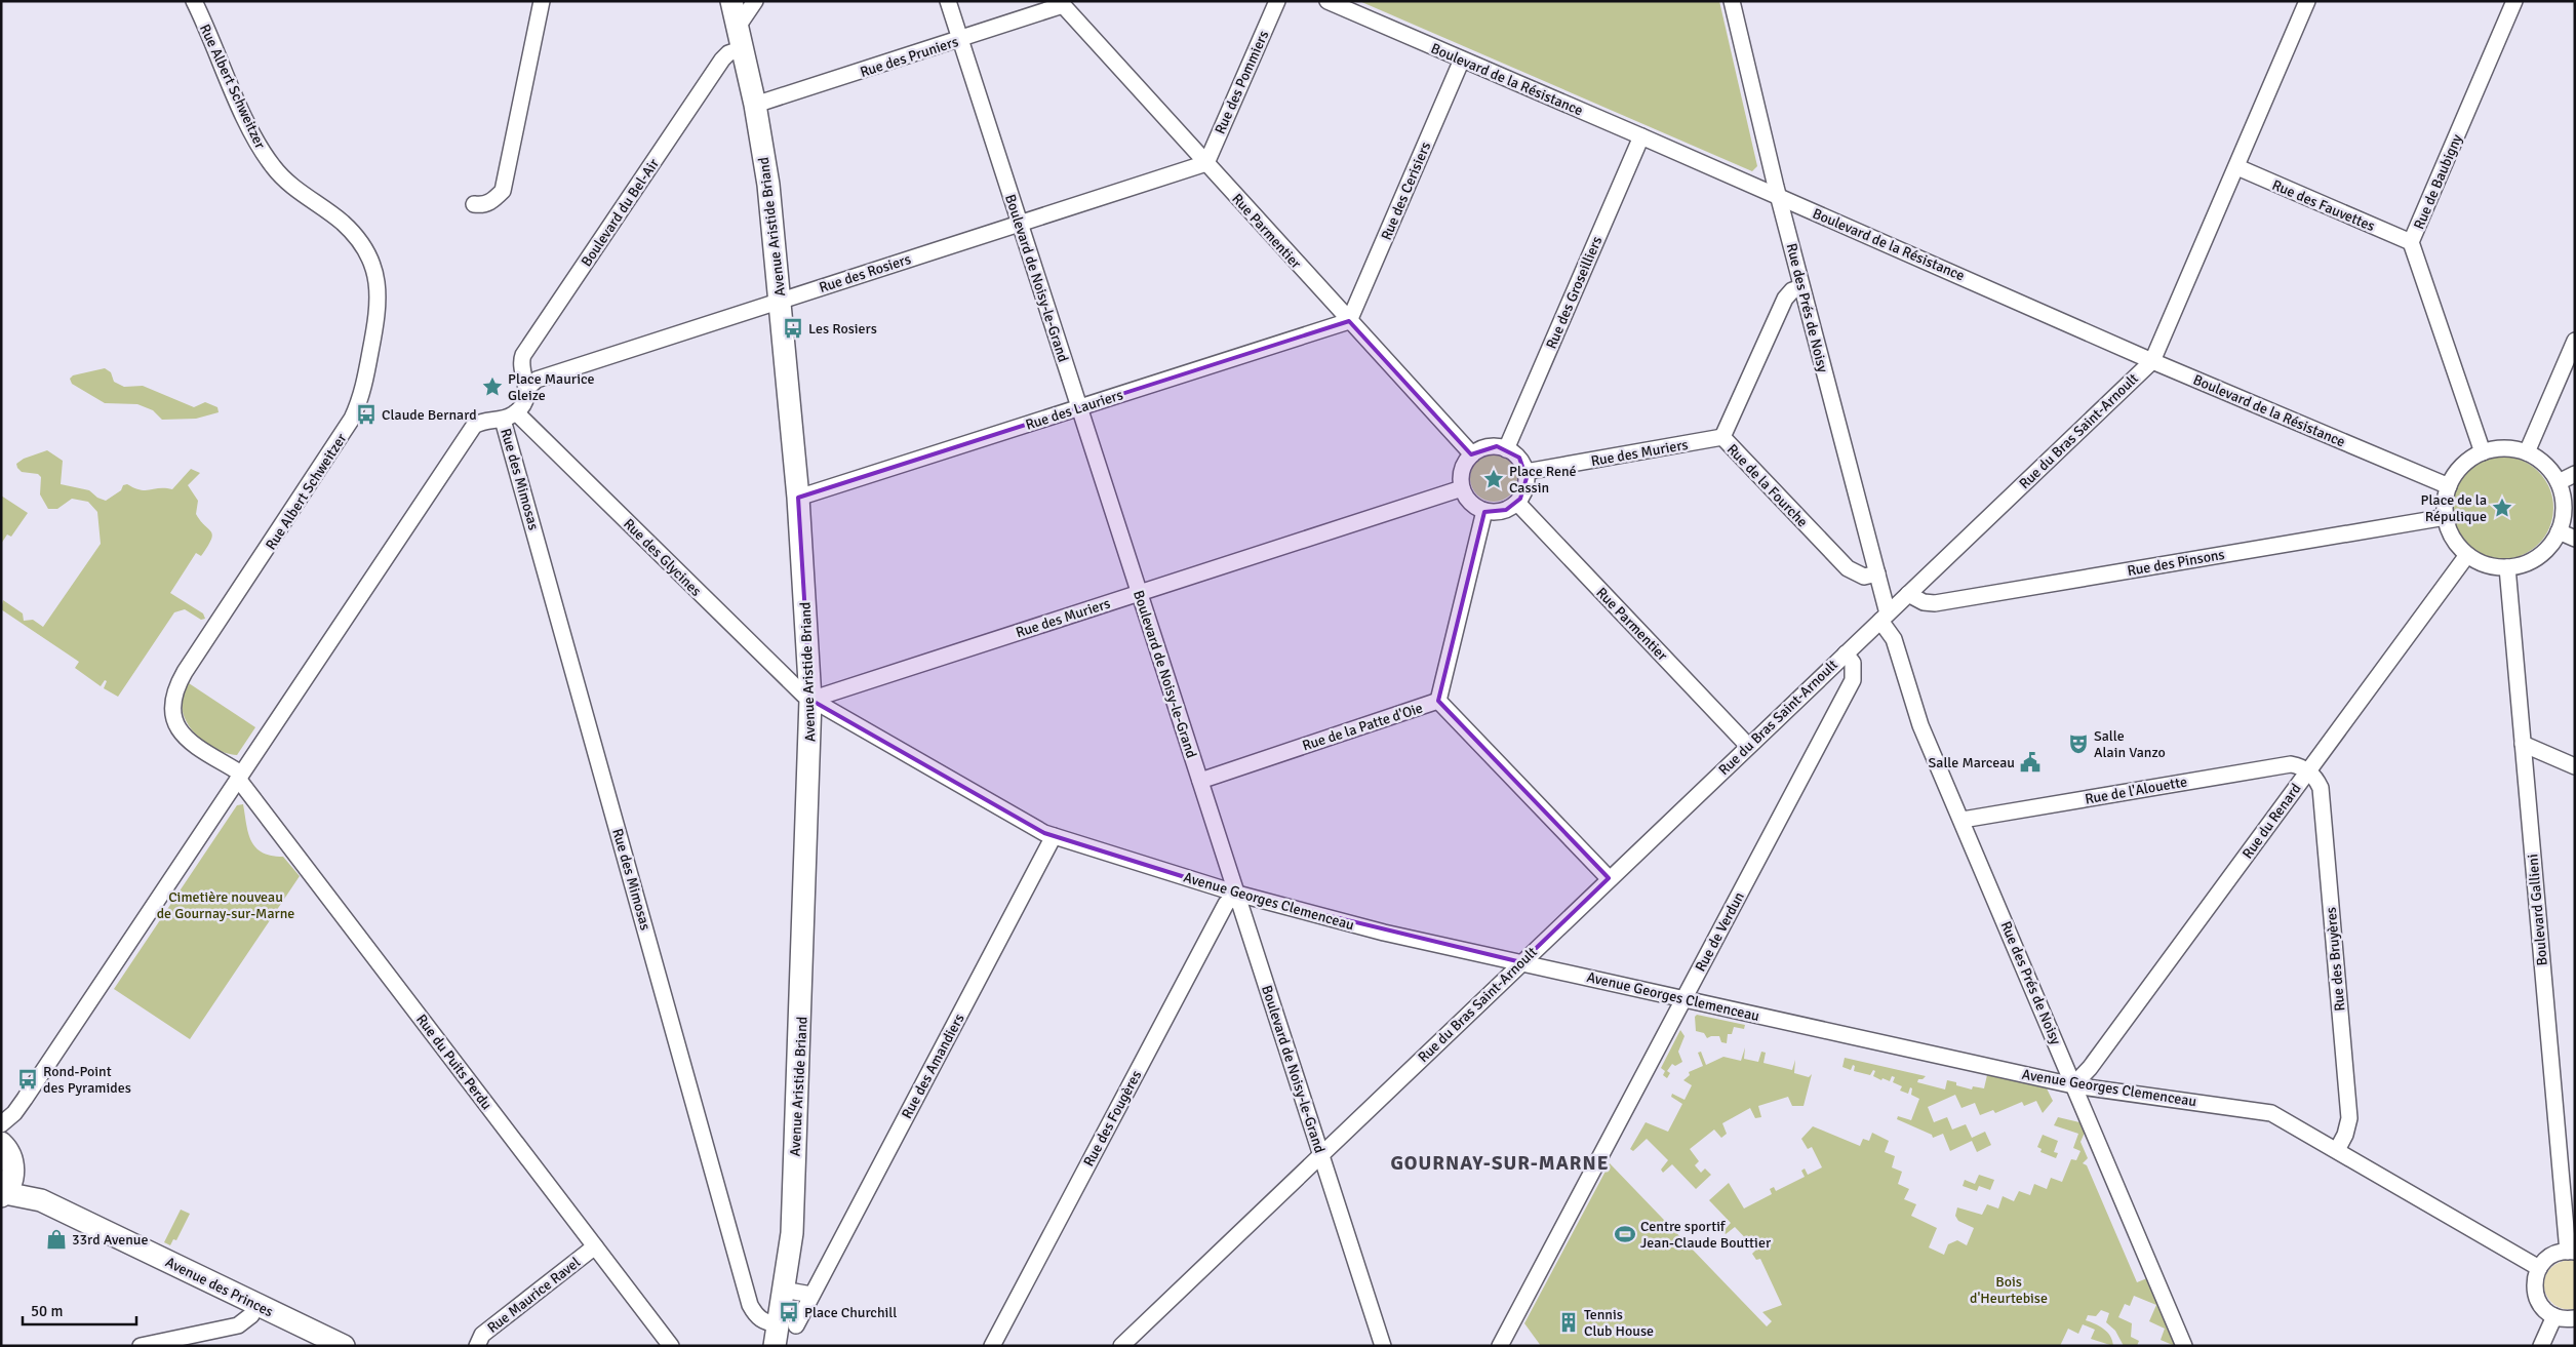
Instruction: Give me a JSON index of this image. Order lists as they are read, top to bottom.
{
  "streets": {
    "street": [
      "Rue des Pruniers",
      "Boulevard de la Résistance",
      "Rue des Pommiers",
      "Rue Albert Schweitzer",
      "Rue de Baubigny",
      "Rue des Cerisiers",
      "Rue des Fauvettes",
      "Boulevard du Bel-Air",
      "Avenue Aristide Briand",
      "Rue Parmentier",
      "Rue des Rosiers",
      "Boulevard de Noisy-le-Grand",
      "Rue des Groseilliers",
      "Rue des Prés de Noisy",
      "Rue des Lauriers",
      "Rue du Bras Saint-Arnoult",
      "Rue des Muriers",
      "Rue des Mimosas",
      "Rue de la Fourche",
      "Rue des Glycines",
      "Rue des Pinsons",
      "Rue de la Patte d'Oie",
      "Rue de l'Alouette",
      "Rue du Renard",
      "Avenue Georges Clemenceau",
      "Boulevard Gallieni",
      "Rue de Verdun",
      "Rue des Bruyères",
      "Rue du Puits Perdu",
      "Rue des Amandiers",
      "Rue des Fougères",
      "Avenue des Princes",
      "Rue Maurice Ravel"
    ]
  },
  "crossings": [
    ["Rue des Pruniers", "Avenue Aristide Briand"],
    ["Rue des Pruniers", "Rue Parmentier"],
    ["Rue des Pruniers", "Boulevard de Noisy-le-Grand"],
    ["Boulevard de la Résistance", "Rue de Baubigny"],
    ["Boulevard de la Résistance", "Rue des Cerisiers"],
    ["Boulevard de la Résistance", "Rue des Groseilliers"],
    ["Boulevard de la Résistance", "Rue des Prés de Noisy"],
    ["Boulevard de la Résistance", "Rue du Bras Saint-Arnoult"],
    ["Boulevard de la Résistance", "Rue des Pinsons"],
    ["Boulevard de la Résistance", "Rue du Renard"],
    ["Boulevard de la Résistance", "Boulevard Gallieni"],
    ["Rue des Pommiers", "Rue Parmentier"],
    ["Rue des Pommiers", "Rue des Rosiers"],
    ["Rue Albert Schweitzer", "Rue du Puits Perdu"],
    ["Rue de Baubigny", "Rue des Fauvettes"],
    ["Rue de Baubigny", "Rue des Pinsons"],
    ["Rue de Baubigny", "Rue du Renard"],
    ["Rue de Baubigny", "Boulevard Gallieni"],
    ["Rue des Cerisiers", "Rue Parmentier"],
    ["Rue des Cerisiers", "Rue des Lauriers"],
    ["Rue des Fauvettes", "Rue du Bras Saint-Arnoult"],
    ["Boulevard du Bel-Air", "Avenue Aristide Briand"],
    ["Boulevard du Bel-Air", "Rue des Rosiers"],
    ["Avenue Aristide Briand", "Rue des Rosiers"],
    ["Avenue Aristide Briand", "Rue des Lauriers"],
    ["Avenue Aristide Briand", "Rue des Muriers"],
    ["Avenue Aristide Briand", "Rue des Mimosas"],
    ["Avenue Aristide Briand", "Rue des Glycines"],
    ["Avenue Aristide Briand", "Avenue Georges Clemenceau"],
    ["Avenue Aristide Briand", "Rue des Amandiers"],
    ["Rue Parmentier", "Rue des Rosiers"],
    ["Rue Parmentier", "Rue des Groseilliers"],
    ["Rue Parmentier", "Rue des Lauriers"],
    ["Rue Parmentier", "Rue du Bras Saint-Arnoult"],
    ["Rue Parmentier", "Rue des Muriers"],
    ["Rue des Rosiers", "Boulevard de Noisy-le-Grand"],
    ["Boulevard de Noisy-le-Grand", "Rue des Lauriers"],
    ["Boulevard de Noisy-le-Grand", "Rue du Bras Saint-Arnoult"],
    ["Boulevard de Noisy-le-Grand", "Rue des Muriers"],
    ["Boulevard de Noisy-le-Grand", "Rue de la Patte d'Oie"],
    ["Boulevard de Noisy-le-Grand", "Avenue Georges Clemenceau"],
    ["Boulevard de Noisy-le-Grand", "Rue des Fougères"],
    ["Rue des Groseilliers", "Rue des Muriers"],
    ["Rue des Prés de Noisy", "Rue du Bras Saint-Arnoult"],
    ["Rue des Prés de Noisy", "Rue de la Fourche"],
    ["Rue des Prés de Noisy", "Rue de l'Alouette"],
    ["Rue des Prés de Noisy", "Rue du Renard"],
    ["Rue des Prés de Noisy", "Avenue Georges Clemenceau"],
    ["Rue du Bras Saint-Arnoult", "Rue des Pinsons"],
    ["Rue du Bras Saint-Arnoult", "Rue de la Patte d'Oie"],
    ["Rue du Bras Saint-Arnoult", "Avenue Georges Clemenceau"],
    ["Rue du Bras Saint-Arnoult", "Rue de Verdun"],
    ["Rue des Muriers", "Rue de la Fourche"],
    ["Rue des Muriers", "Rue des Glycines"],
    ["Rue des Muriers", "Avenue Georges Clemenceau"],
    ["Rue des Mimosas", "Rue des Glycines"],
    ["Rue des Mimosas", "Rue des Amandiers"],
    ["Rue des Glycines", "Avenue Georges Clemenceau"],
    ["Rue des Pinsons", "Rue du Renard"],
    ["Rue des Pinsons", "Boulevard Gallieni"],
    ["Rue de l'Alouette", "Rue du Renard"],
    ["Rue de l'Alouette", "Rue des Bruyères"],
    ["Rue du Renard", "Avenue Georges Clemenceau"],
    ["Rue du Renard", "Boulevard Gallieni"],
    ["Rue du Renard", "Rue des Bruyères"],
    ["Avenue Georges Clemenceau", "Rue de Verdun"],
    ["Avenue Georges Clemenceau", "Rue des Bruyères"],
    ["Avenue Georges Clemenceau", "Rue des Amandiers"],
    ["Avenue Georges Clemenceau", "Rue des Fougères"],
    ["Rue du Puits Perdu", "Rue Maurice Ravel"]
  ],
  "districts": ["GOURNAY-SUR-MARNE"],
  "parks": ["Cimetière nouveau de Gournay-sur-Marne", "Bois d'Heurtebise"],
  "places": {
    "bus stop": [
      "Les Rosiers",
      "Claude Bernard",
      "Rond-Point des Pyramides",
      "Place Churchill"
    ],
    "place": ["Place Maurice Gleize", "Place René Cassin", "Place de la Répulique"],
    "theatre": ["Salle Alain Vanzo"],
    "public building": ["Salle Marceau"],
    "sports": ["Centre sportif Jean-Claude Bouttier"],
    "shop": ["33rd Avenue"],
    "building": ["Tennis Club House"]
  },
  "scale_bar": "50 m"
}
